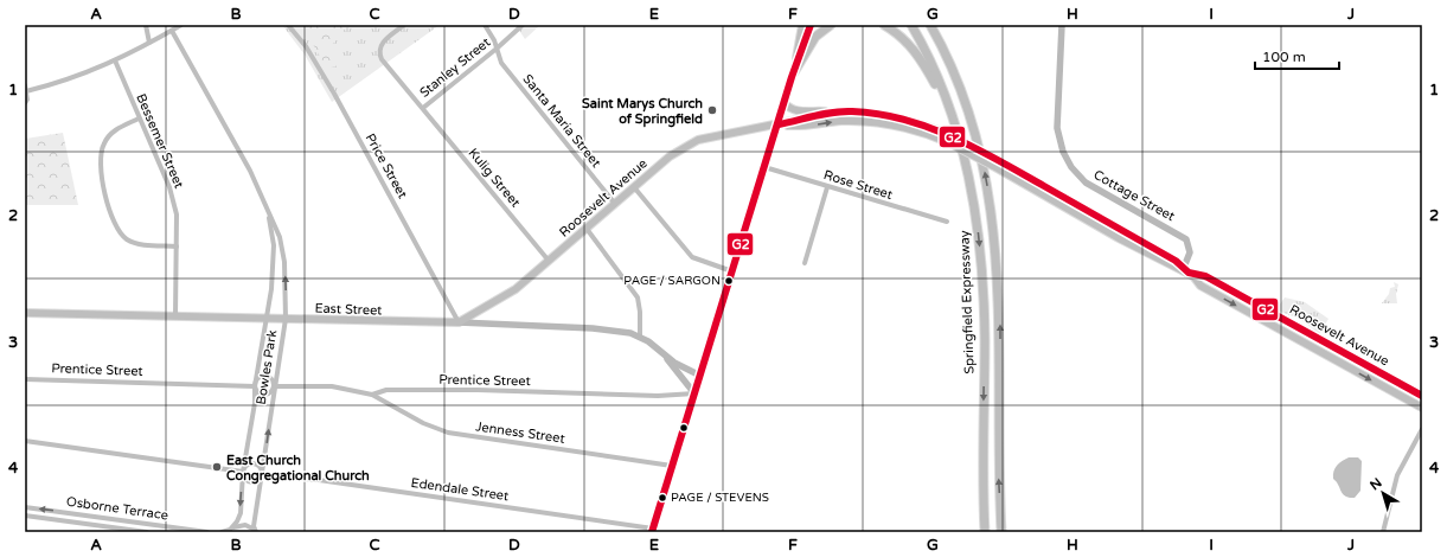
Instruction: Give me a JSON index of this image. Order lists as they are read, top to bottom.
{
  "streets": {
    "highway": ["Springfield Expressway"],
    "main road": ["Cottage Street", "Roosevelt Avenue", "East Street"],
    "street": [
      "Stanley Street",
      "Santa Maria Street",
      "Bessemer Street",
      "Price Street",
      "Kulig Street",
      "Rose Street",
      "Bowles Park",
      "Prentice Street",
      "Jenness Street",
      "Edendale Street",
      "Osborne Terrace"
    ]
  },
  "crossings": [
    ["Stanley Street", "Santa Maria Street"],
    ["Stanley Street", "Kulig Street"],
    ["Santa Maria Street", "Roosevelt Avenue"],
    ["Bessemer Street", "East Street"],
    ["Price Street", "Roosevelt Avenue"],
    ["Price Street", "East Street"],
    ["Kulig Street", "Roosevelt Avenue"],
    ["Cottage Street", "Roosevelt Avenue"],
    ["Roosevelt Avenue", "East Street"],
    ["East Street", "Bowles Park"],
    ["East Street", "Prentice Street"],
    ["Bowles Park", "Prentice Street"],
    ["Bowles Park", "Edendale Street"],
    ["Prentice Street", "Jenness Street"]
  ],
  "places": [
    "Saint Marys Church of Springfield",
    "PAGE / SARGON",
    "East Church Congregational Church",
    "PAGE / STEVENS"
  ],
  "lines": ["transit line G2"],
  "scale_bar": "100 m",
  "north": "top left",
  "grid": {
    "columns": [
      "A",
      "B",
      "C",
      "D",
      "E",
      "F",
      "G",
      "H",
      "I",
      "J"
    ],
    "rows": [
      "1",
      "2",
      "3",
      "4"
    ]
  }
}
